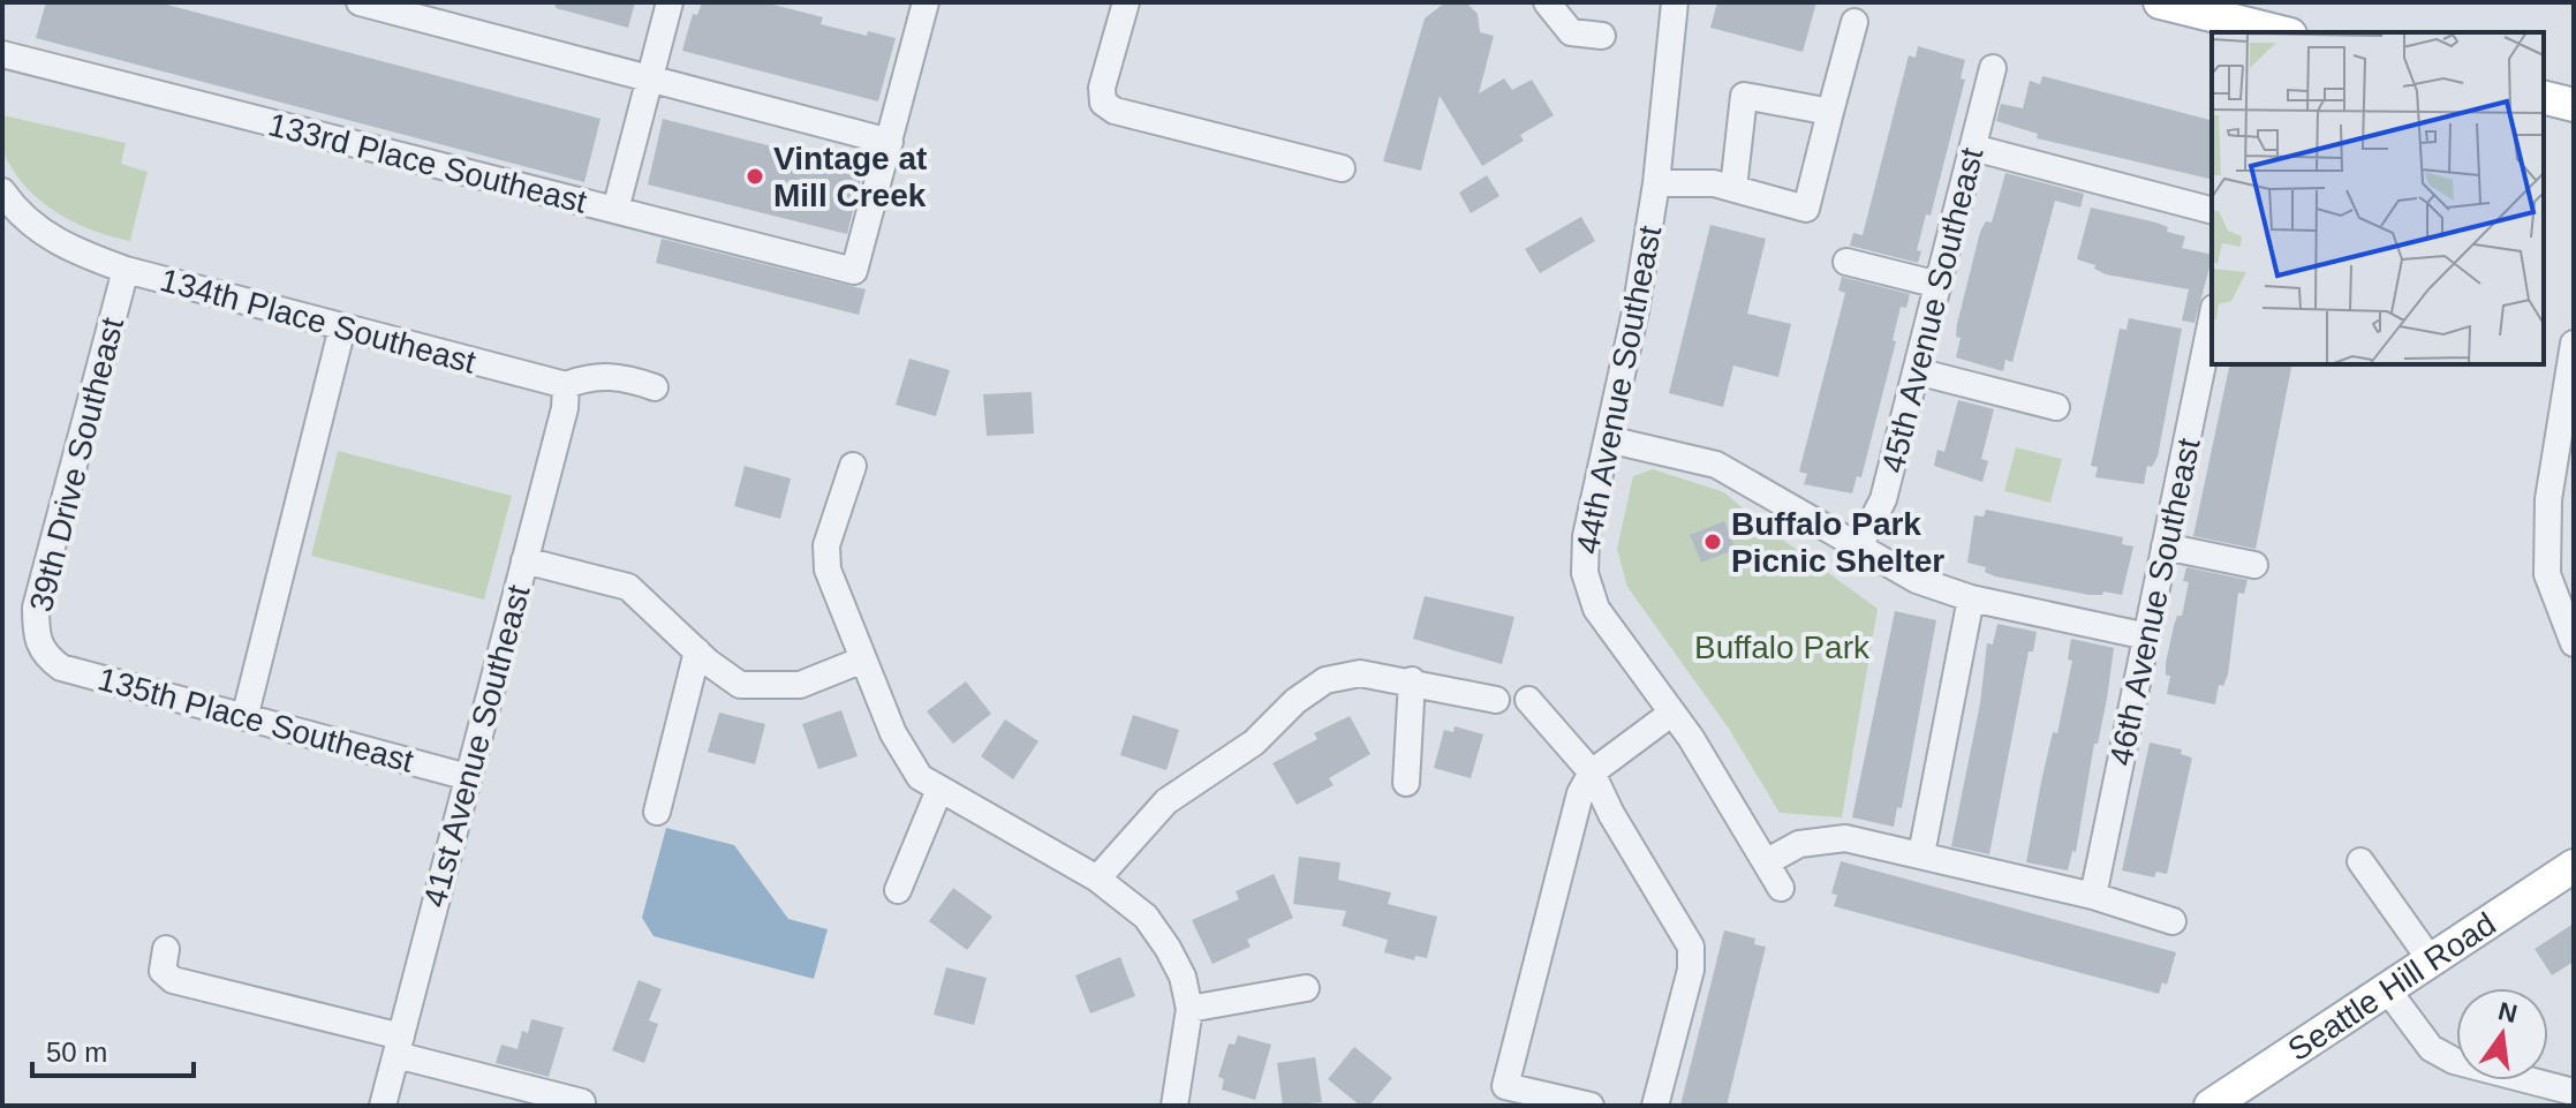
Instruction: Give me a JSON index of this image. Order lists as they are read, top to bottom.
{
  "streets": {
    "main road": ["Seattle Hill Road"],
    "street": [
      "133rd Place Southeast",
      "45th Avenue Southeast",
      "134th Place Southeast",
      "44th Avenue Southeast",
      "39th Drive Southeast",
      "46th Avenue Southeast",
      "135th Place Southeast",
      "41st Avenue Southeast"
    ]
  },
  "crossings": [
    ["134th Place Southeast", "39th Drive Southeast"],
    ["134th Place Southeast", "41st Avenue Southeast"],
    ["39th Drive Southeast", "135th Place Southeast"],
    ["135th Place Southeast", "41st Avenue Southeast"]
  ],
  "parks": ["Buffalo Park"],
  "places": ["Vintage at Mill Creek", "Buffalo Park Picnic Shelter"],
  "scale_bar": "50 m",
  "north": "top"
}
